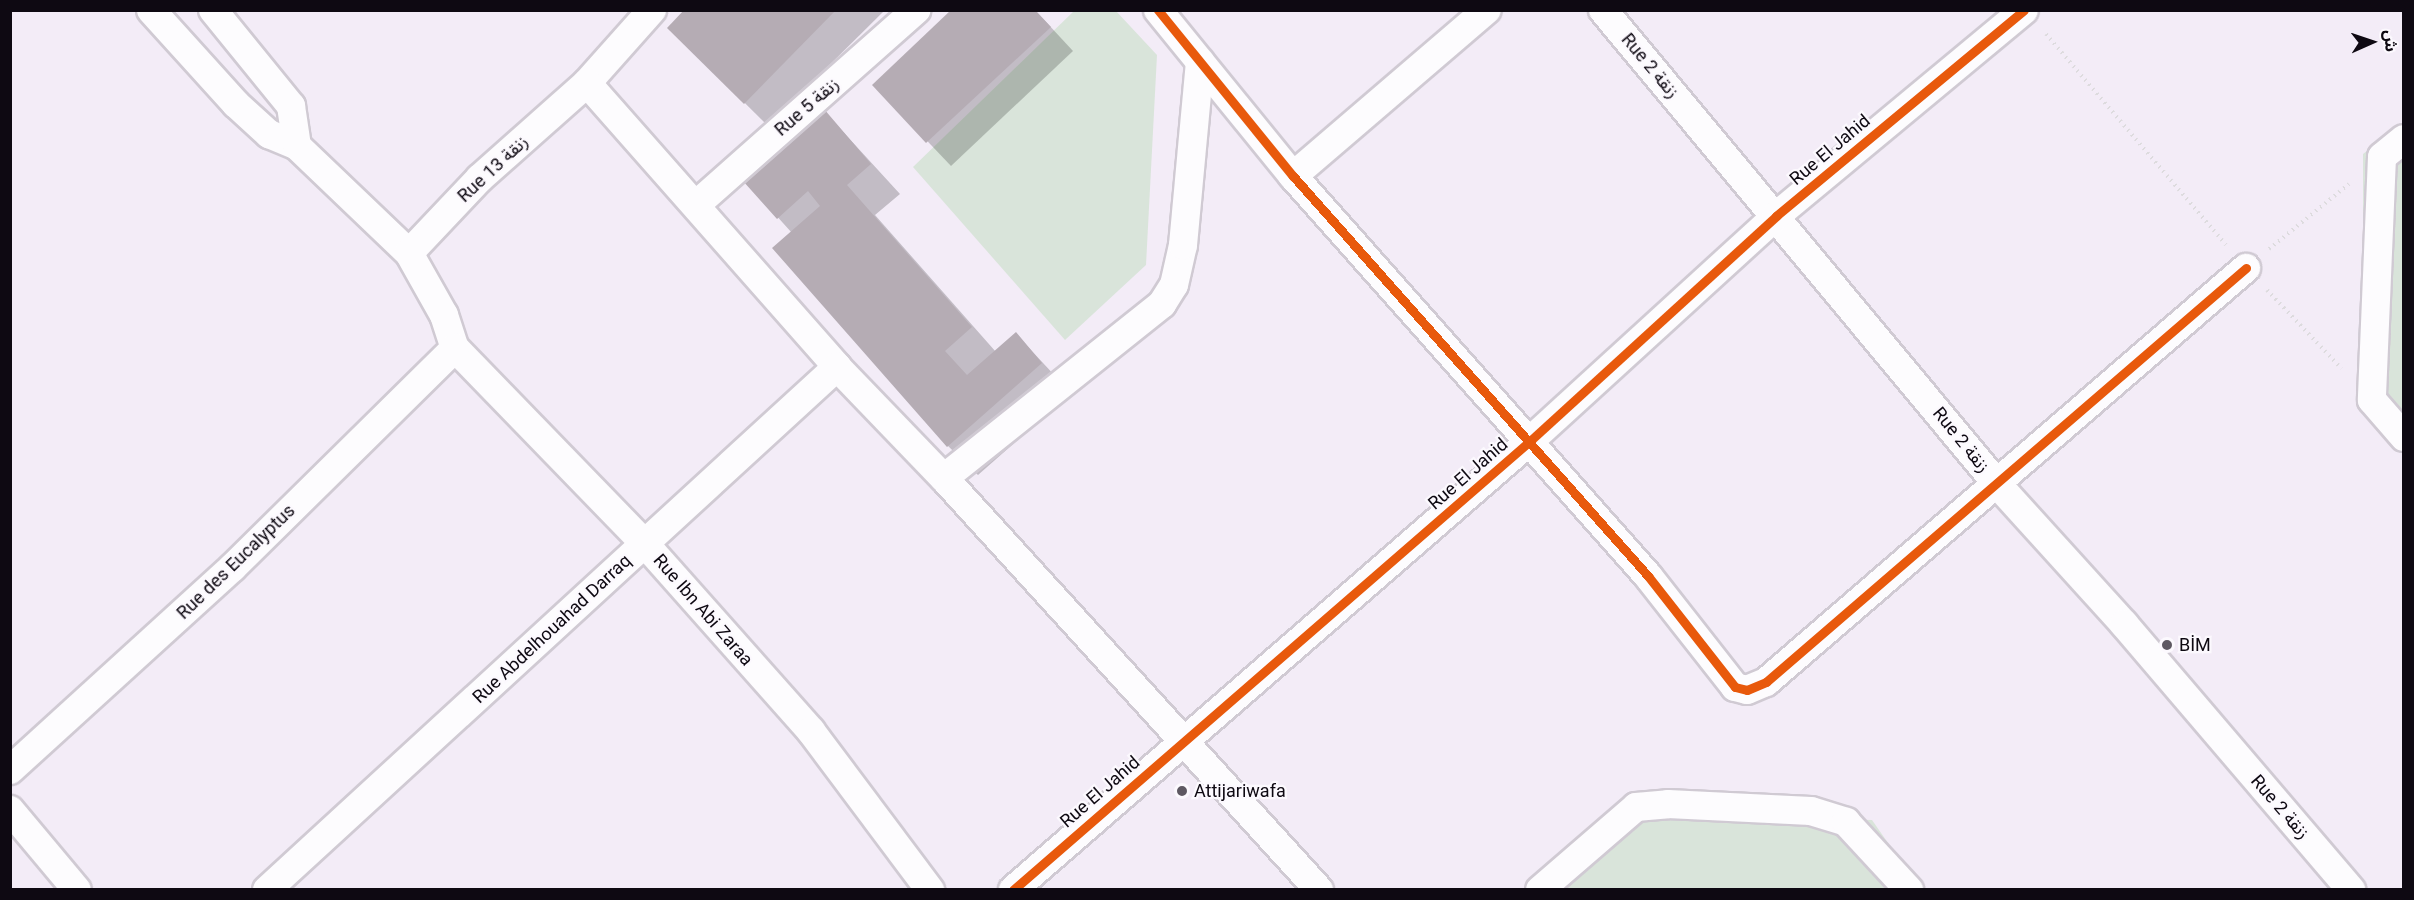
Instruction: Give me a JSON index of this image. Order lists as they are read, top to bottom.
{
  "streets": {
    "street": [
      "Rue 2 زنقة",
      "Rue 5 زنقة",
      "Rue El Jahid",
      "Rue 13 زنقة",
      "Rue des Eucalyptus",
      "Rue Ibn Abi Zaraa",
      "Rue Abdelhouahad Darraq"
    ]
  },
  "crossings": [
    ["Rue 2 زنقة", "Rue El Jahid"],
    ["Rue des Eucalyptus", "Rue Ibn Abi Zaraa"],
    ["Rue Ibn Abi Zaraa", "Rue Abdelhouahad Darraq"]
  ],
  "places": ["BİM", "Attijariwafa"],
  "north": "right"
}
